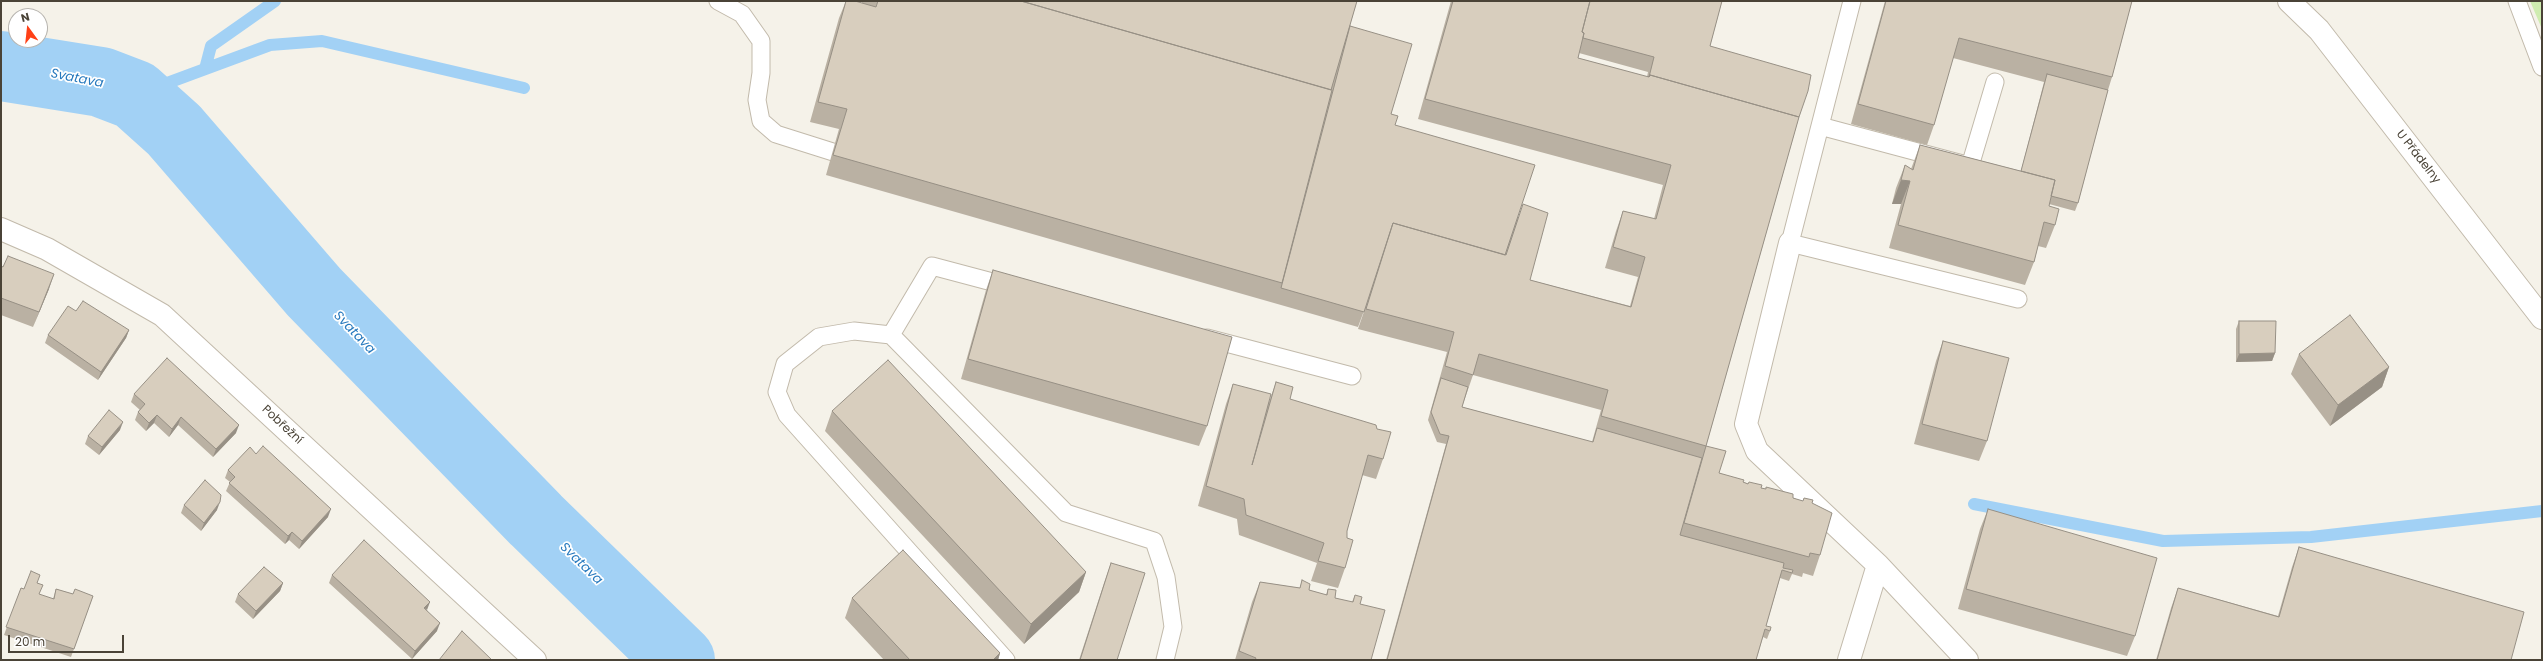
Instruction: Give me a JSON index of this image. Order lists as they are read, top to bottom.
{
  "streets": {
    "street": ["U Přádelny", "Pobřežní"]
  },
  "water": ["Svatava"],
  "scale_bar": "20 m",
  "north": "top"
}
